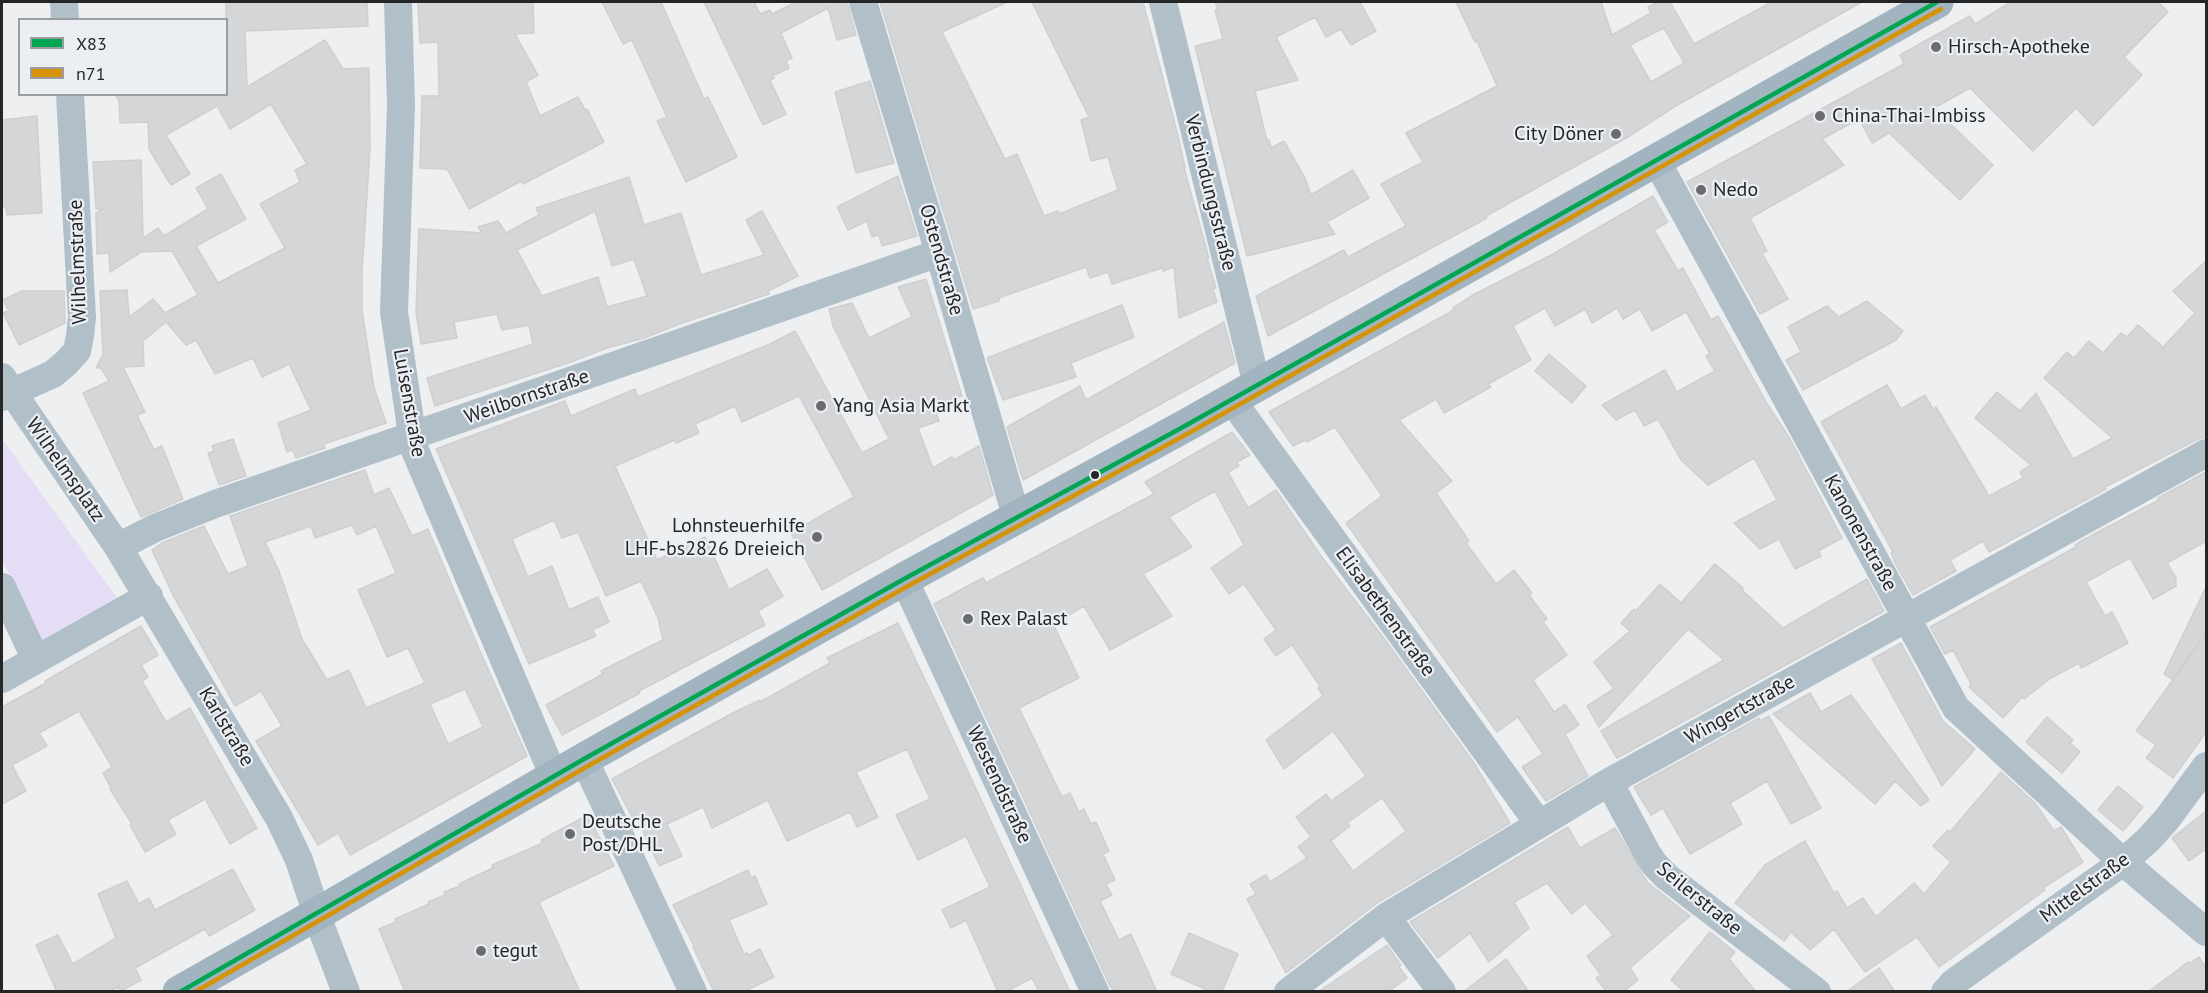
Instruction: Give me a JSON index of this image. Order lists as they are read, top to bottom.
{
  "streets": {
    "street": [
      "Verbindungsstraße",
      "Ostendstraße",
      "Wilhelmstraße",
      "Weilbornstraße",
      "Luisenstraße",
      "Wilhelmsplatz",
      "Kanonenstraße",
      "Elisabethenstraße",
      "Wingertstraße",
      "Karlstraße",
      "Westendstraße",
      "Mittelstraße",
      "Seilerstraße"
    ]
  },
  "crossings": [
    ["Verbindungsstraße", "Elisabethenstraße"],
    ["Ostendstraße", "Weilbornstraße"],
    ["Wilhelmstraße", "Wilhelmsplatz"],
    ["Weilbornstraße", "Luisenstraße"],
    ["Weilbornstraße", "Wilhelmsplatz"],
    ["Weilbornstraße", "Karlstraße"],
    ["Wilhelmsplatz", "Karlstraße"],
    ["Kanonenstraße", "Wingertstraße"],
    ["Kanonenstraße", "Mittelstraße"],
    ["Elisabethenstraße", "Wingertstraße"],
    ["Wingertstraße", "Seilerstraße"]
  ],
  "places": [
    "Hirsch-Apotheke",
    "China-Thai-Imbiss",
    "City Döner",
    "Nedo",
    "Yang Asia Markt",
    "Lohnsteuerhilfe LHF-bs2826 Dreieich",
    "Rex Palast",
    "Deutsche Post/DHL",
    "tegut"
  ],
  "lines": ["transit line X83", "transit line n71"],
  "legend": ["X83", "n71"]
}
